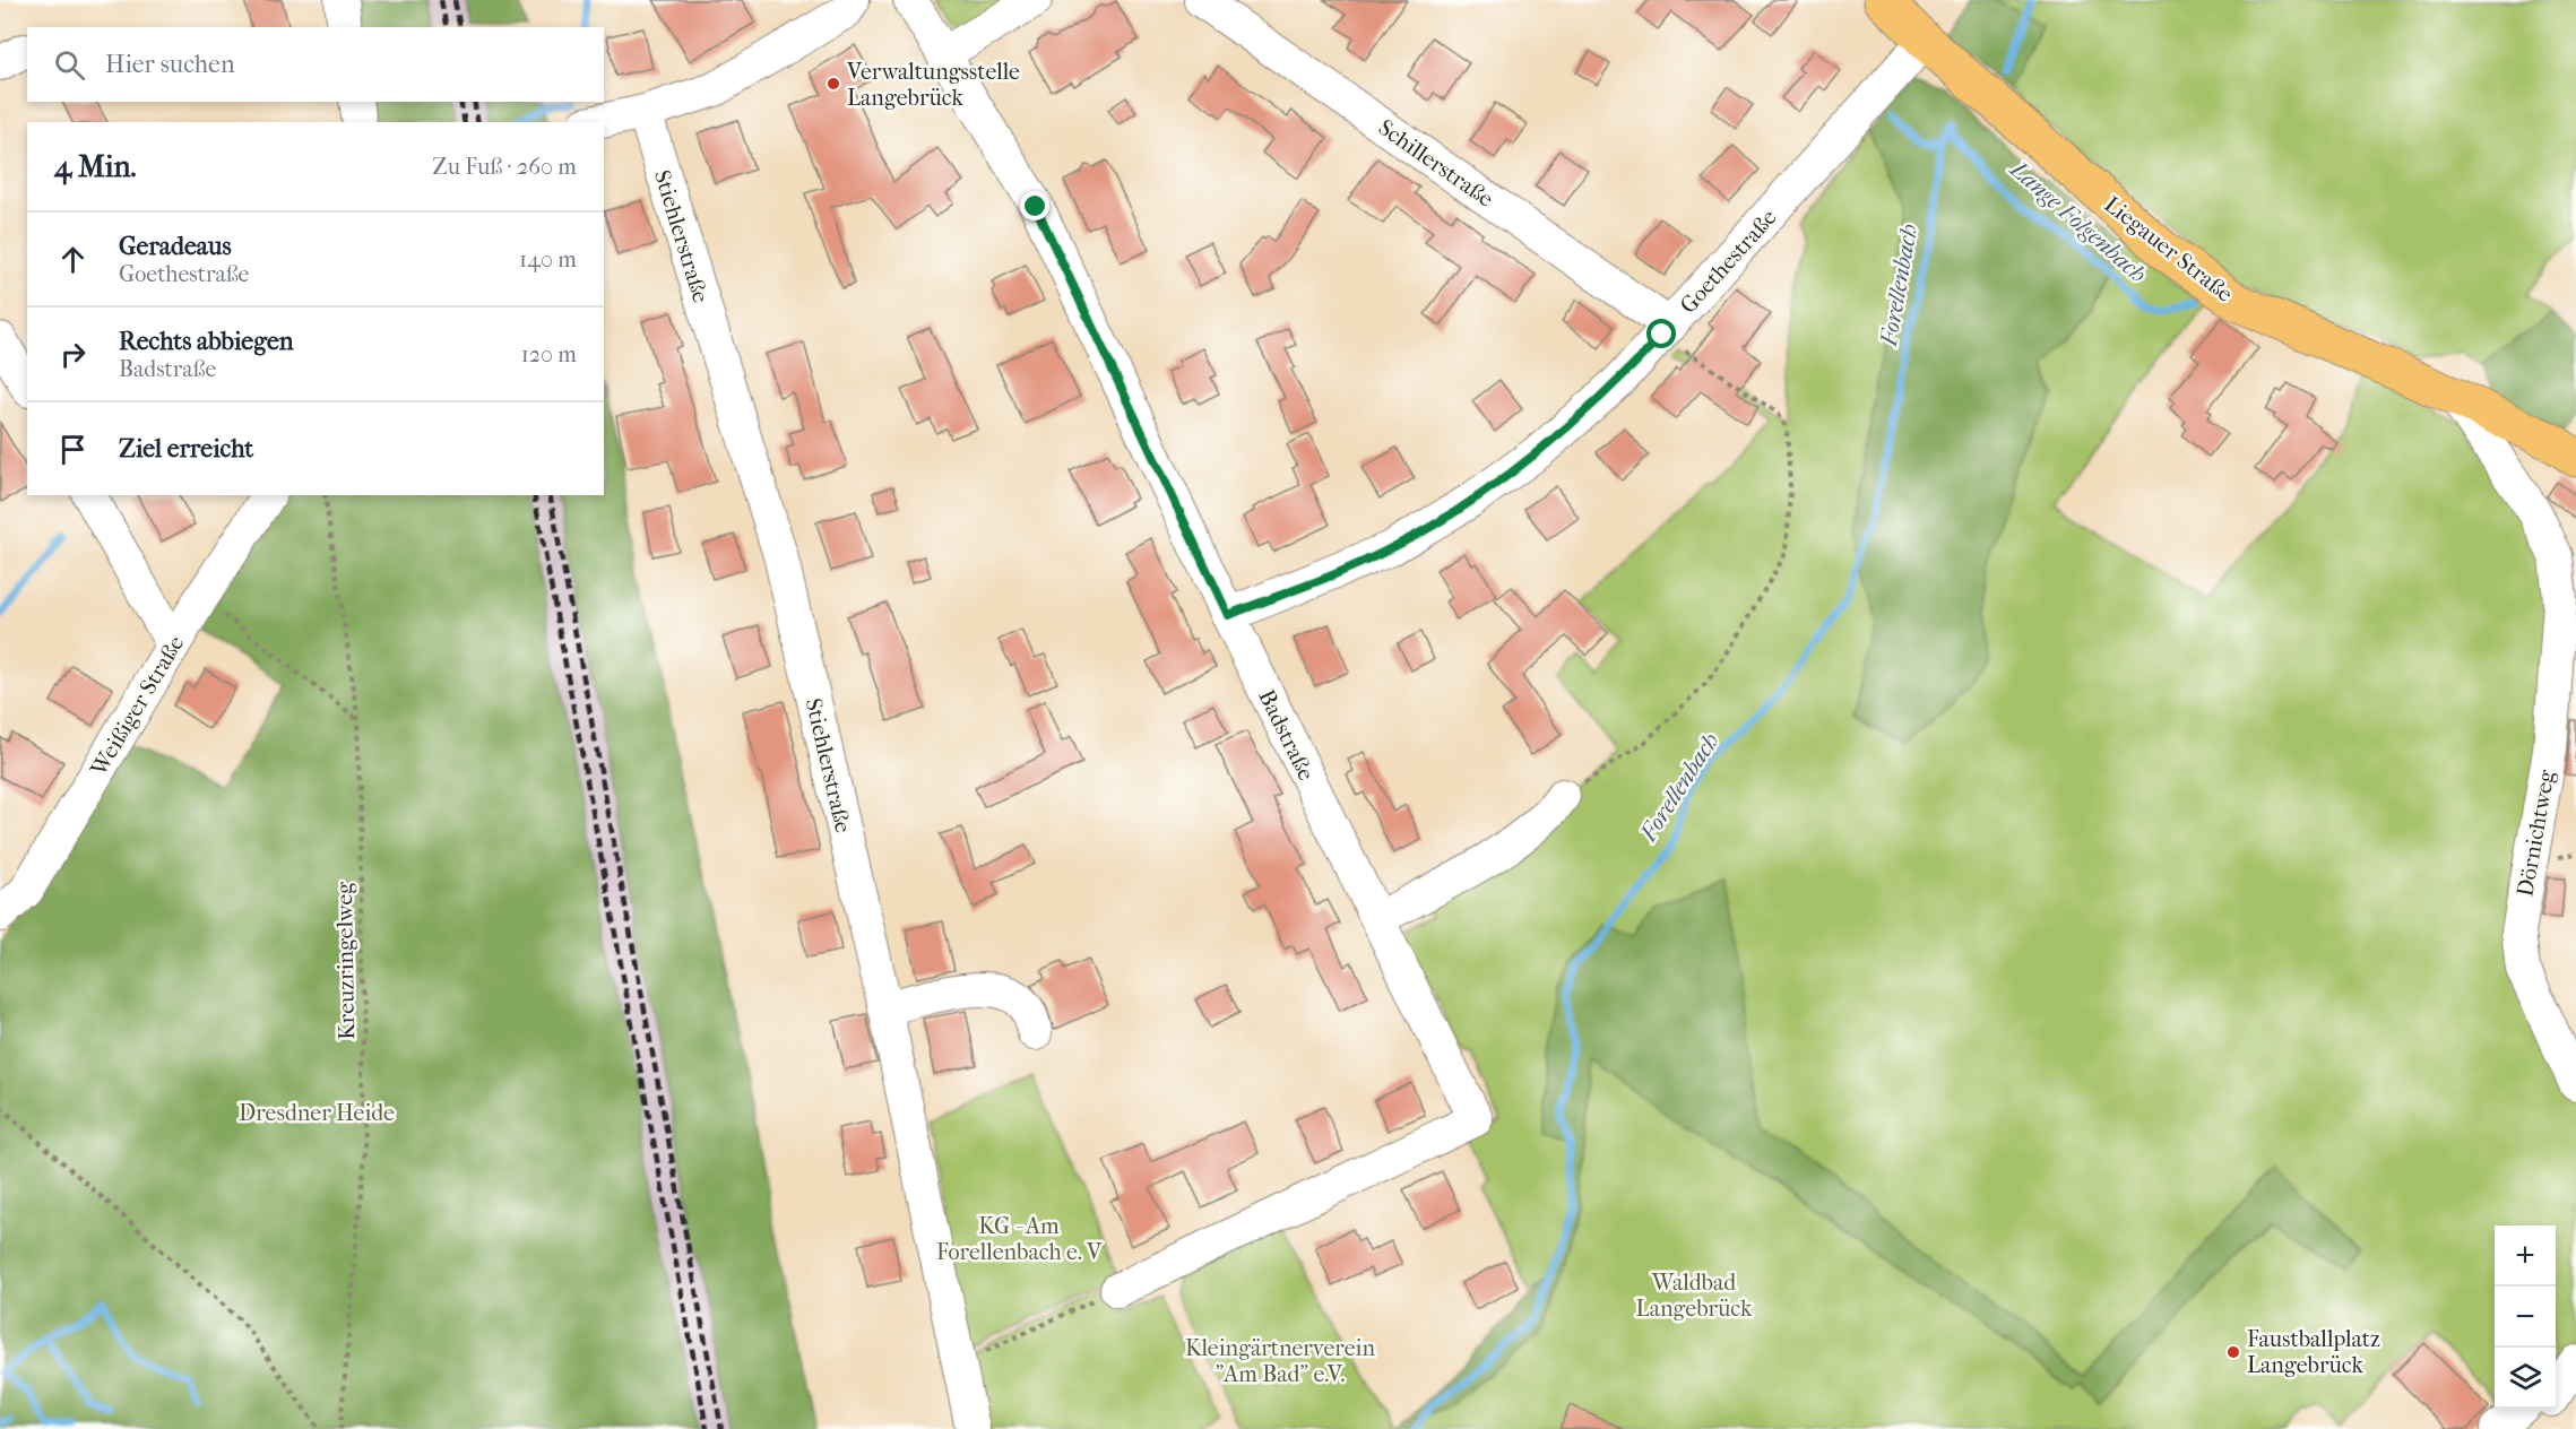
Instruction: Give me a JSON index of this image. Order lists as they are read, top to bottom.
{
  "streets": {
    "main road": ["Liegauer Straße"],
    "street": [
      "Schillerstraße",
      "Stiehlerstraße",
      "Goethestraße",
      "Weißiger Straße",
      "Badstraße",
      "Dörnichtweg"
    ],
    "path": ["Kreuzringelweg"]
  },
  "crossings": [
    ["Schillerstraße", "Goethestraße"],
    ["Liegauer Straße", "Goethestraße"],
    ["Liegauer Straße", "Dörnichtweg"],
    ["Goethestraße", "Badstraße"]
  ],
  "water": ["Lange Folgenbach", "Forellenbach"],
  "parks": [
    "Dresdner Heide",
    "KG - Am Forellenbach e. V",
    "Waldbad Langebrück",
    "Kleingärtnerverein \"Am Bad\" e.V."
  ],
  "places": ["Verwaltungsstelle Langebrück", "Faustballplatz Langebrück"],
  "page": {
    "search": "Hier suchen",
    "heading": ["4 Min.", "Zu Fuß · 260 m"],
    "list": [
      ["Geradeaus", "Goethestraße", "140 m"],
      ["Rechts abbiegen", "Badstraße", "120 m"],
      "Ziel erreicht"
    ],
    "map_buttons": ["+", "−"]
  }
}
